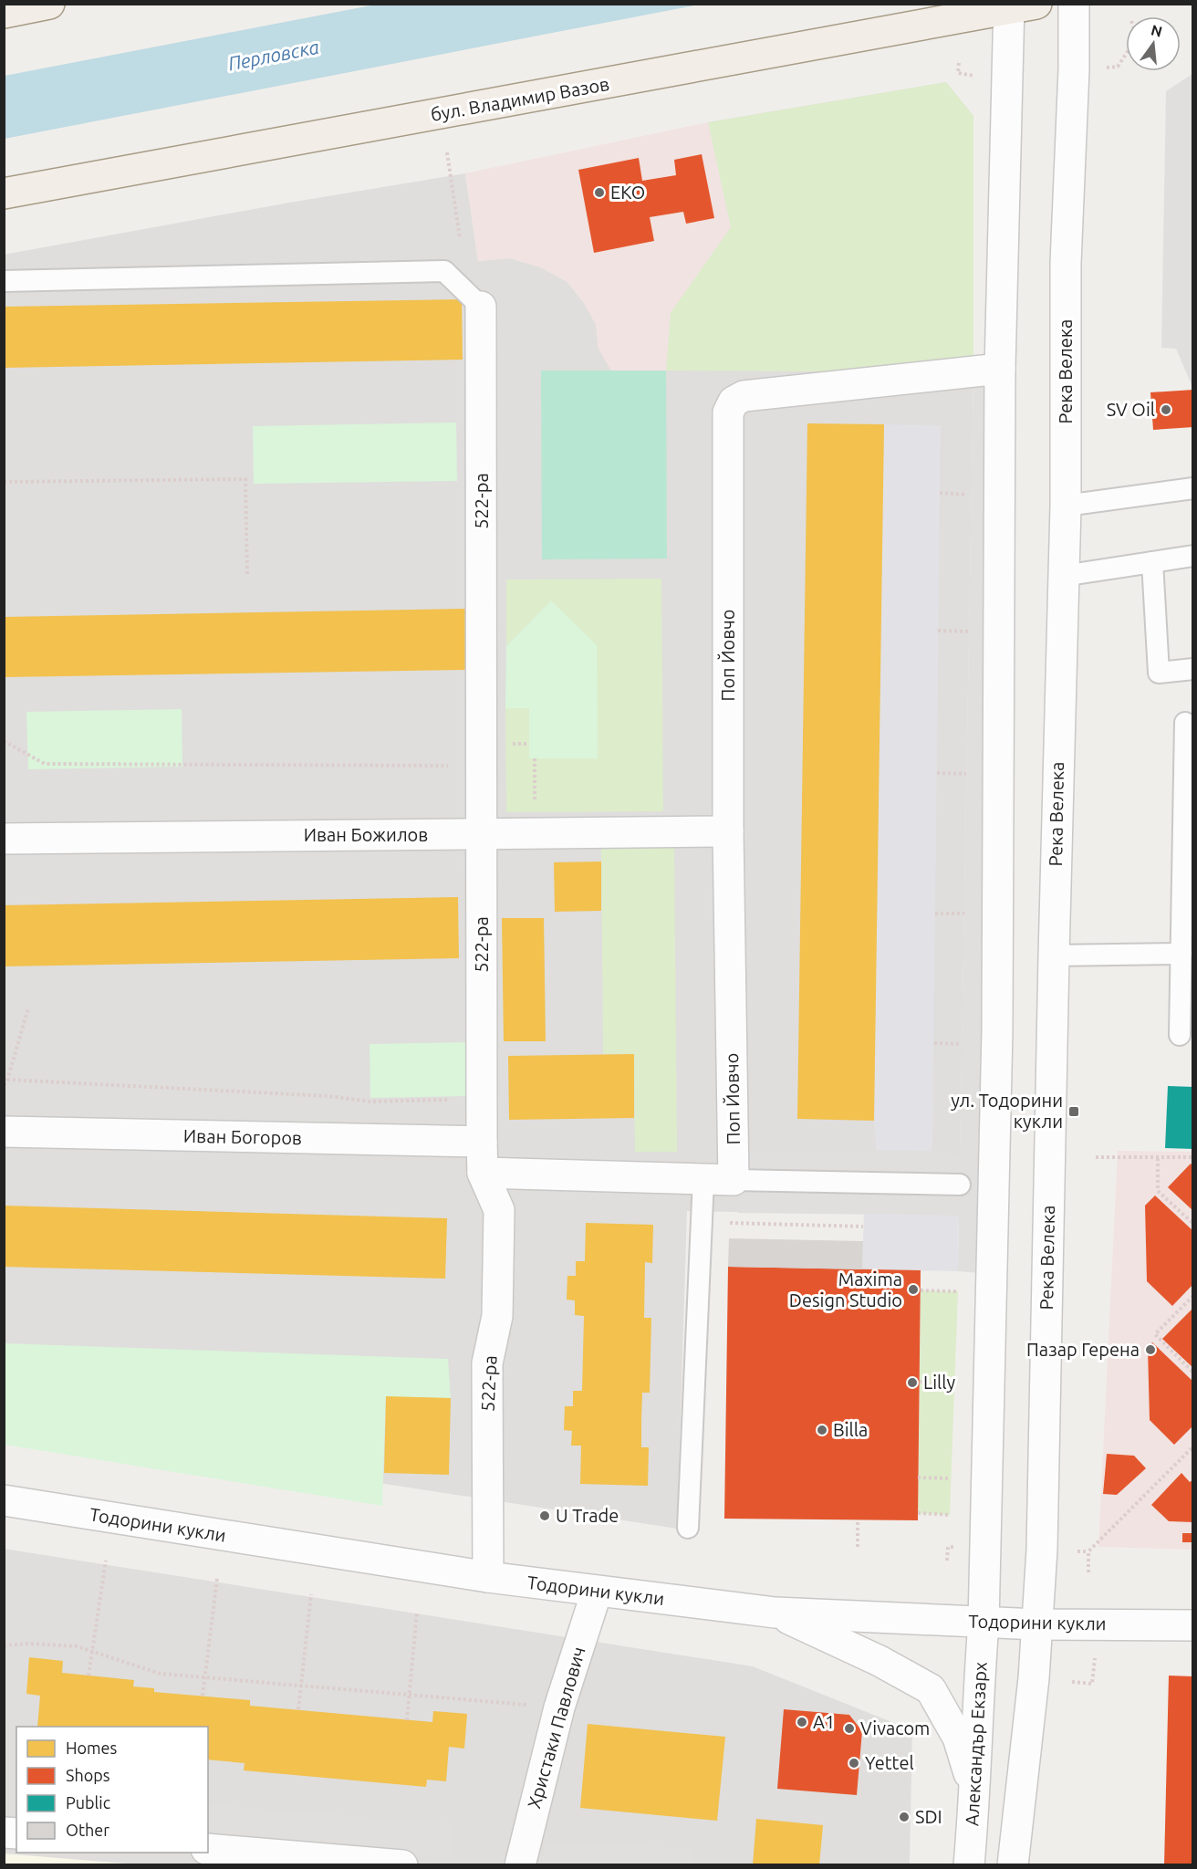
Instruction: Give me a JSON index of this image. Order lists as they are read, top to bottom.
{
  "streets": {
    "main road": ["бул. Владимир Вазов"],
    "street": [
      "Река Велека",
      "522-ра",
      "Поп Йовчо",
      "Иван Божилов",
      "Иван Богоров",
      "Тодорини кукли",
      "Христаки Павлович",
      "Александър Екзарх"
    ]
  },
  "crossings": [
    ["Река Велека", "Тодорини кукли"],
    ["522-ра", "Иван Божилов"],
    ["522-ра", "Иван Богоров"],
    ["522-ра", "Тодорини кукли"],
    ["Поп Йовчо", "Иван Божилов"],
    ["Тодорини кукли", "Христаки Павлович"],
    ["Тодорини кукли", "Александър Екзарх"]
  ],
  "water": ["Перловска"],
  "places": {
    "other": [
      "EKO",
      "SV Oil",
      "Maxima Design Studio",
      "Пазар Герена",
      "Lilly",
      "Billa",
      "U Trade",
      "A1",
      "Vivacom",
      "Yettel",
      "SDI"
    ],
    "transit": ["ул. Тодорини кукли"]
  },
  "legend": [
    "Homes",
    "Shops",
    "Public",
    "Other"
  ],
  "north": "top"
}
